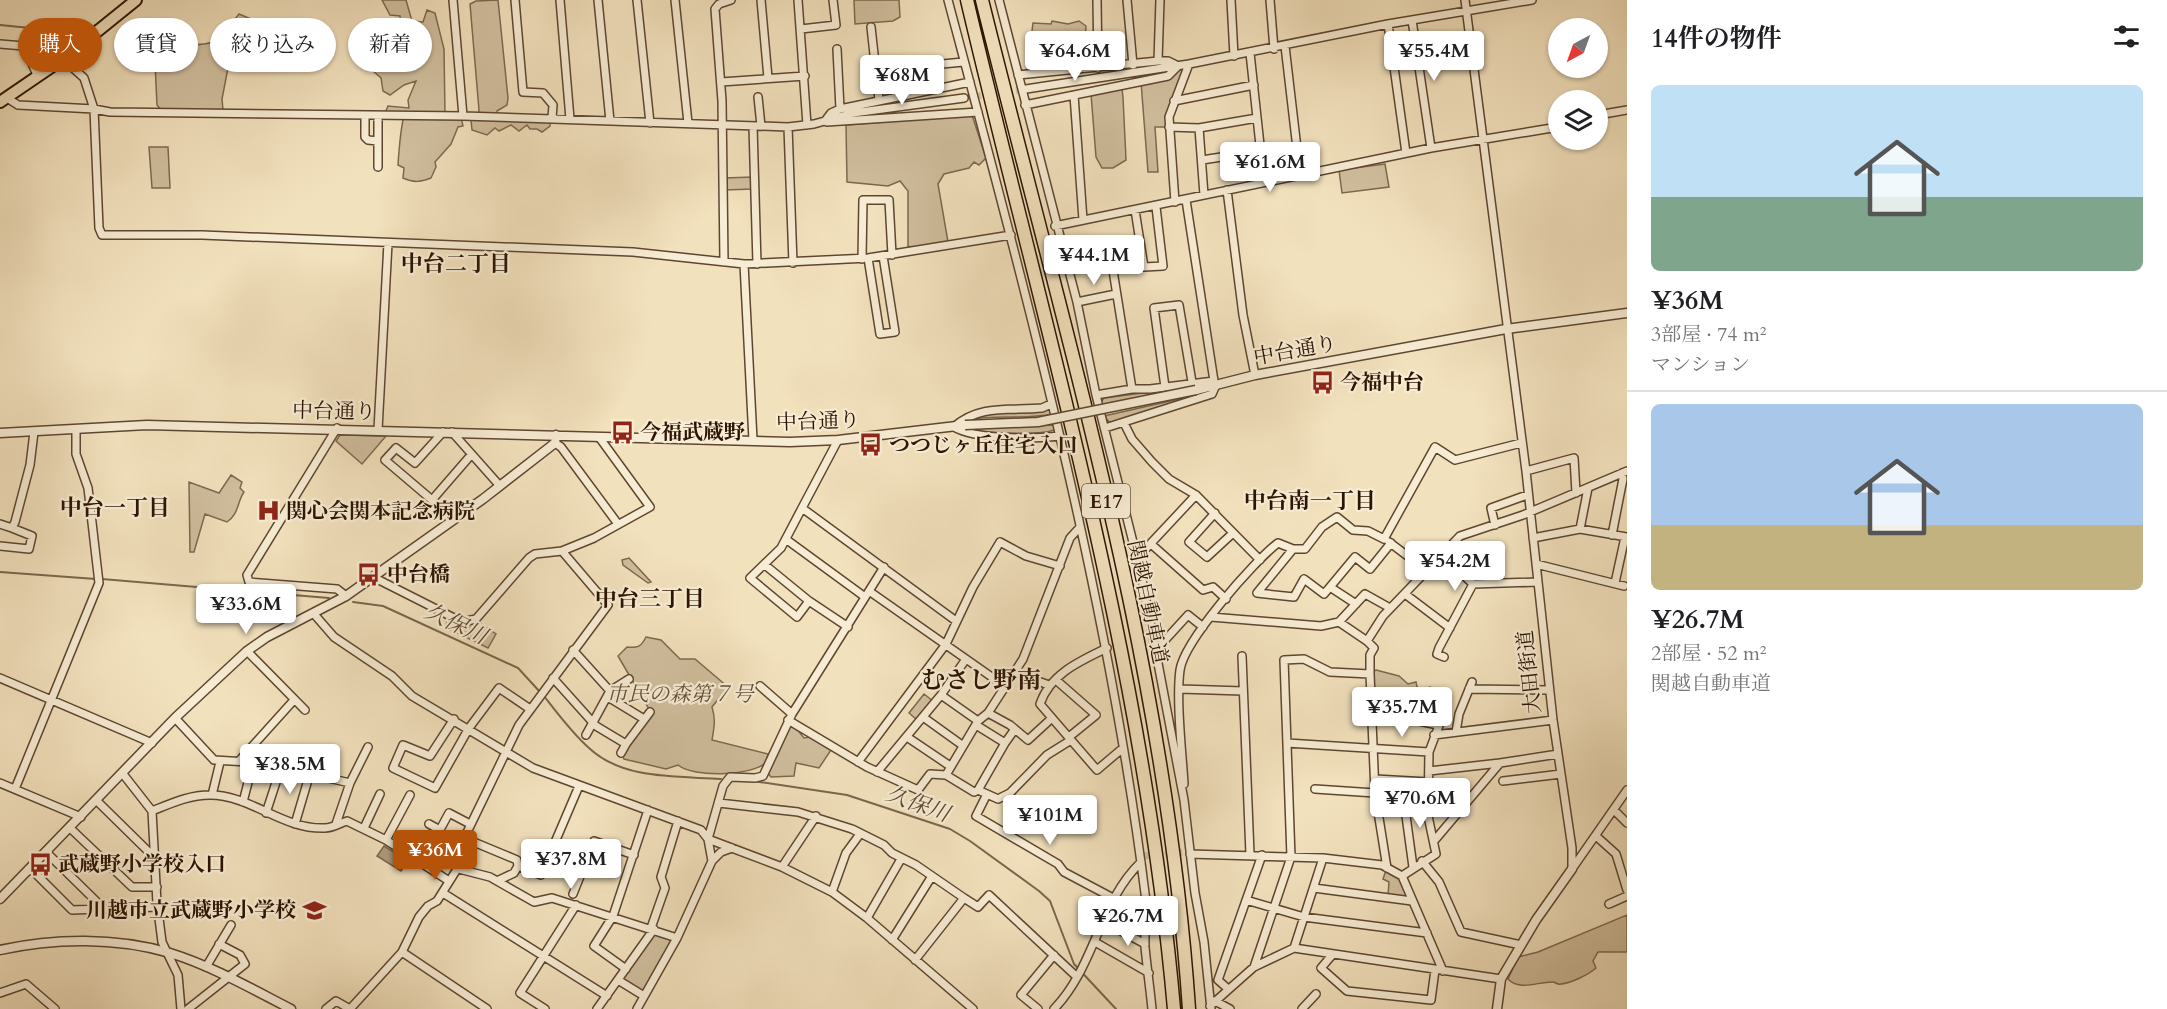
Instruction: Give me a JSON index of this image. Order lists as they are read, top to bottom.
{
  "streets": {
    "highway": ["E17", "関越自動車道"],
    "street": ["中台通り", "大田街道"]
  },
  "crossings": [
    ["中台通り", "大田街道"]
  ],
  "districts": [
    "中台二丁目",
    "中台南一丁目",
    "中台一丁目",
    "中台三丁目",
    "むさし野南"
  ],
  "water": ["久保川"],
  "parks": ["市民の森第７号"],
  "places": {
    "bus stop": [
      "今福中台",
      "今福武蔵野",
      "つつじヶ丘住宅入口",
      "中台橋",
      "武蔵野小学校入口"
    ],
    "hospital": ["関心会関本記念病院"],
    "school or university": ["川越市立武蔵野小学校"]
  },
  "north": "bottom left",
  "page": {
    "heading": "14件の物件",
    "chip": [
      "購入",
      "賃貸",
      "絞り込み",
      "新着"
    ],
    "price": [
      "¥64.6M",
      "¥55.4M",
      "¥68M",
      "¥61.6M",
      "¥44.1M",
      "¥54.2M",
      "¥33.6M",
      "¥35.7M",
      "¥38.5M",
      "¥70.6M",
      "¥101M",
      "¥36M",
      "¥37.8M",
      "¥26.7M"
    ],
    "list": [
      {
        "name": "¥36M",
        "note": "3部屋 · 74 m² · マンション"
      },
      {
        "name": "¥26.7M",
        "note": "2部屋 · 52 m² · 関越自動車道"
      }
    ]
  }
}
